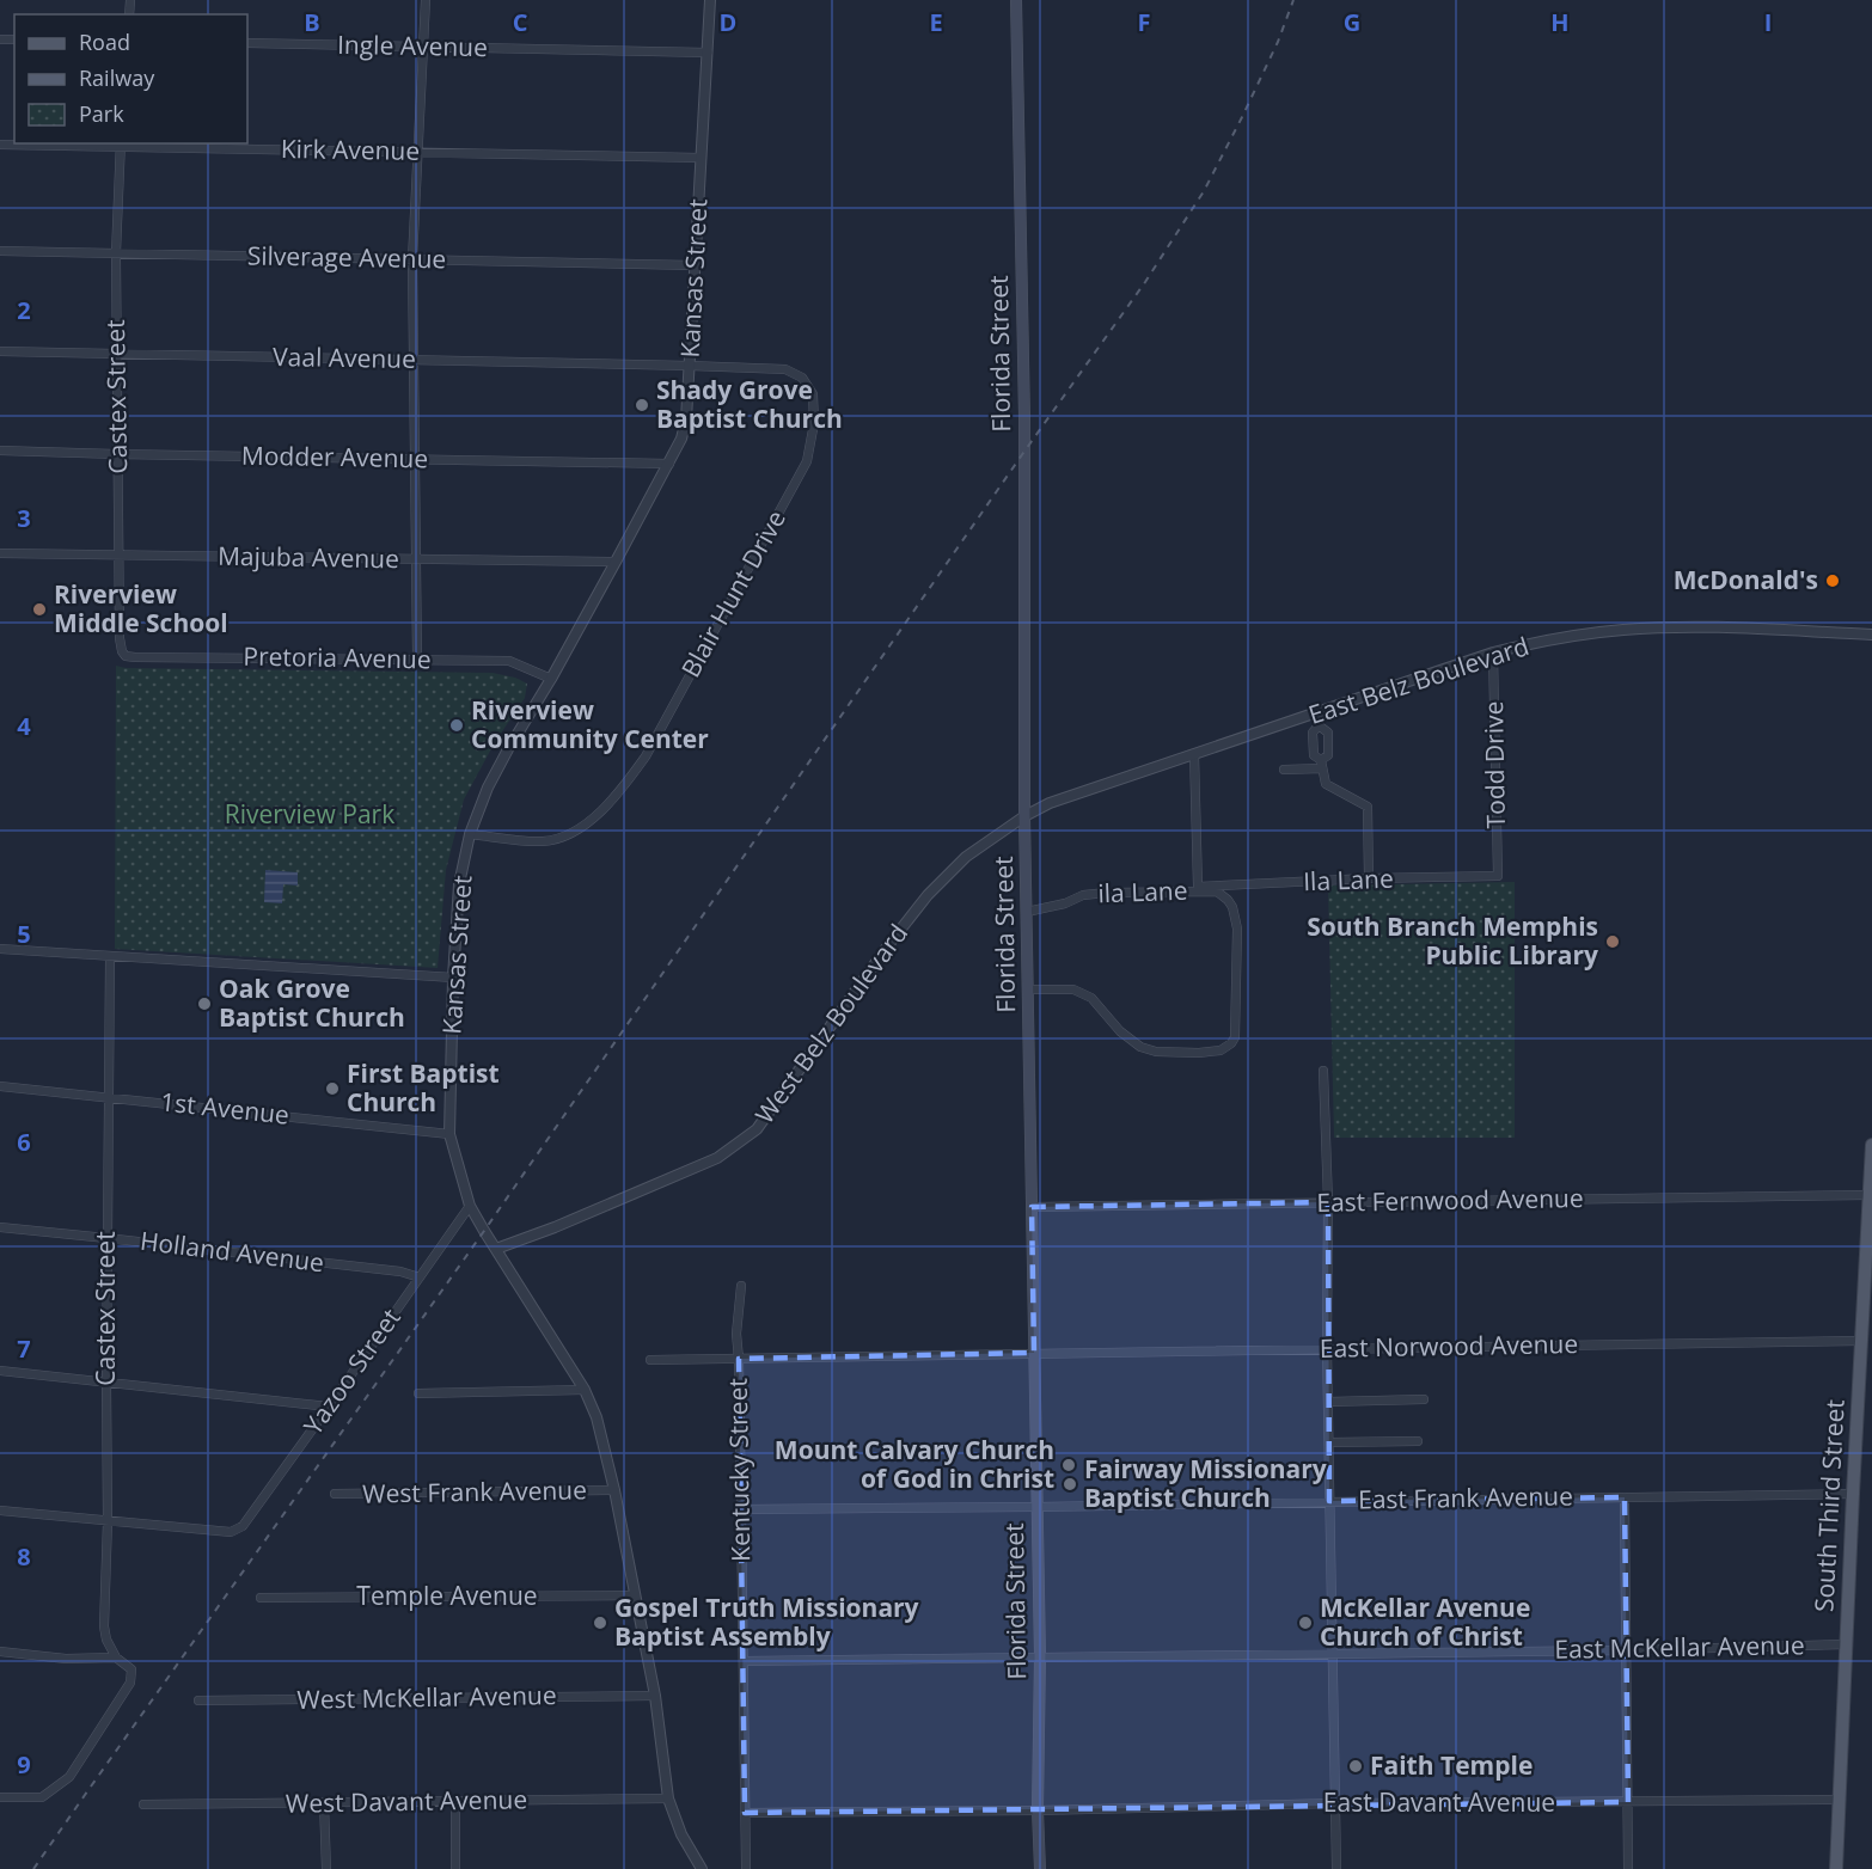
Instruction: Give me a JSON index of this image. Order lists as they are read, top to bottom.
{
  "streets": {
    "main road": ["Florida Street", "South Third Street"],
    "street": [
      "Ingle Avenue",
      "Kirk Avenue",
      "Silverage Avenue",
      "Kansas Street",
      "Vaal Avenue",
      "Castex Street",
      "Modder Avenue",
      "Majuba Avenue",
      "Blair Hunt Drive",
      "Pretoria Avenue",
      "East Belz Boulevard",
      "Todd Drive",
      "Ila Lane",
      "ila Lane",
      "West Belz Boulevard",
      "1st Avenue",
      "East Fernwood Avenue",
      "Holland Avenue",
      "East Norwood Avenue",
      "Yazoo Street",
      "Kentucky Street",
      "West Frank Avenue",
      "East Frank Avenue",
      "Temple Avenue",
      "East McKellar Avenue",
      "West McKellar Avenue",
      "West Davant Avenue",
      "East Davant Avenue"
    ]
  },
  "crossings": [
    ["Ingle Avenue", "Kansas Street"],
    ["Kirk Avenue", "Kansas Street"],
    ["Kirk Avenue", "Castex Street"],
    ["Silverage Avenue", "Kansas Street"],
    ["Silverage Avenue", "Castex Street"],
    ["Kansas Street", "Vaal Avenue"],
    ["Kansas Street", "Modder Avenue"],
    ["Kansas Street", "Majuba Avenue"],
    ["Kansas Street", "Blair Hunt Drive"],
    ["Kansas Street", "Pretoria Avenue"],
    ["Kansas Street", "West Belz Boulevard"],
    ["Kansas Street", "1st Avenue"],
    ["Kansas Street", "Yazoo Street"],
    ["Kansas Street", "West Frank Avenue"],
    ["Kansas Street", "Temple Avenue"],
    ["Kansas Street", "West McKellar Avenue"],
    ["Kansas Street", "West Davant Avenue"],
    ["Florida Street", "East Belz Boulevard"],
    ["Florida Street", "ila Lane"],
    ["Florida Street", "West Belz Boulevard"],
    ["Florida Street", "East Fernwood Avenue"],
    ["Florida Street", "East Norwood Avenue"],
    ["Florida Street", "East Frank Avenue"],
    ["Florida Street", "East McKellar Avenue"],
    ["Florida Street", "East Davant Avenue"],
    ["Vaal Avenue", "Castex Street"],
    ["Vaal Avenue", "Blair Hunt Drive"],
    ["Castex Street", "Modder Avenue"],
    ["Castex Street", "Majuba Avenue"],
    ["Castex Street", "Pretoria Avenue"],
    ["Castex Street", "1st Avenue"],
    ["Castex Street", "Holland Avenue"],
    ["Castex Street", "Yazoo Street"],
    ["East Belz Boulevard", "Todd Drive"],
    ["East Belz Boulevard", "Ila Lane"],
    ["East Belz Boulevard", "West Belz Boulevard"],
    ["Todd Drive", "Ila Lane"],
    ["East Fernwood Avenue", "South Third Street"],
    ["Holland Avenue", "Yazoo Street"],
    ["East Norwood Avenue", "Kentucky Street"],
    ["East Norwood Avenue", "South Third Street"],
    ["East Frank Avenue", "South Third Street"],
    ["South Third Street", "East McKellar Avenue"],
    ["South Third Street", "East Davant Avenue"]
  ],
  "parks": ["Riverview Park"],
  "places": [
    "Shady Grove Baptist Church",
    "McDonald's",
    "Riverview Middle School",
    "Riverview Community Center",
    "South Branch Memphis Public Library",
    "Oak Grove Baptist Church",
    "First Baptist Church",
    "Mount Calvary Church of God in Christ",
    "Fairway Missionary Baptist Church",
    "Gospel Truth Missionary Baptist Assembly",
    "McKellar Avenue Church of Christ",
    "Faith Temple"
  ],
  "legend": ["Road", "Railway", "Park"],
  "grid": {
    "columns": [
      "B",
      "C",
      "D",
      "E",
      "F",
      "G",
      "H",
      "I"
    ],
    "rows": [
      "2",
      "3",
      "4",
      "5",
      "6",
      "7",
      "8",
      "9"
    ]
  }
}
